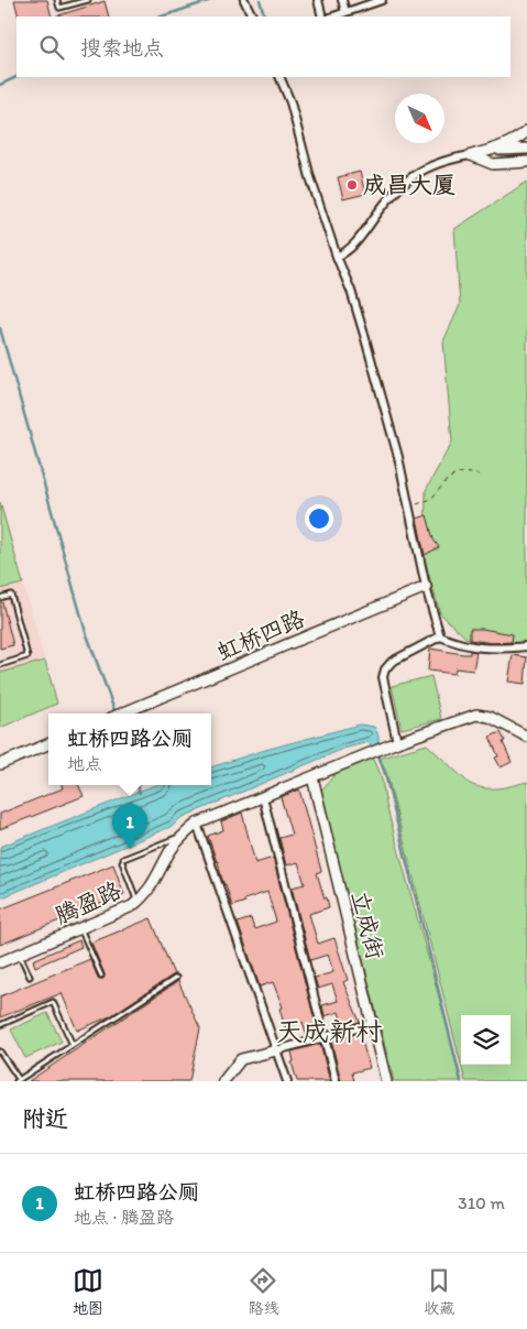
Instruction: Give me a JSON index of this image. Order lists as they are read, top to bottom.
{
  "streets": {
    "street": ["虹桥四路", "腾盈路", "立成街"]
  },
  "crossings": [
    ["腾盈路", "立成街"]
  ],
  "districts": ["天成新村"],
  "places": ["成昌大厦"],
  "north": "bottom right",
  "page": {
    "search": "搜索地点",
    "popup": ["虹桥四路公厕", "地点"],
    "pins": "1",
    "heading": "附近",
    "list": [
      {
        "mark": "1",
        "name": "虹桥四路公厕",
        "note": "地点 · 腾盈路",
        "value": "310 m"
      }
    ],
    "nav": ["地图", "路线", "收藏"]
  }
}
